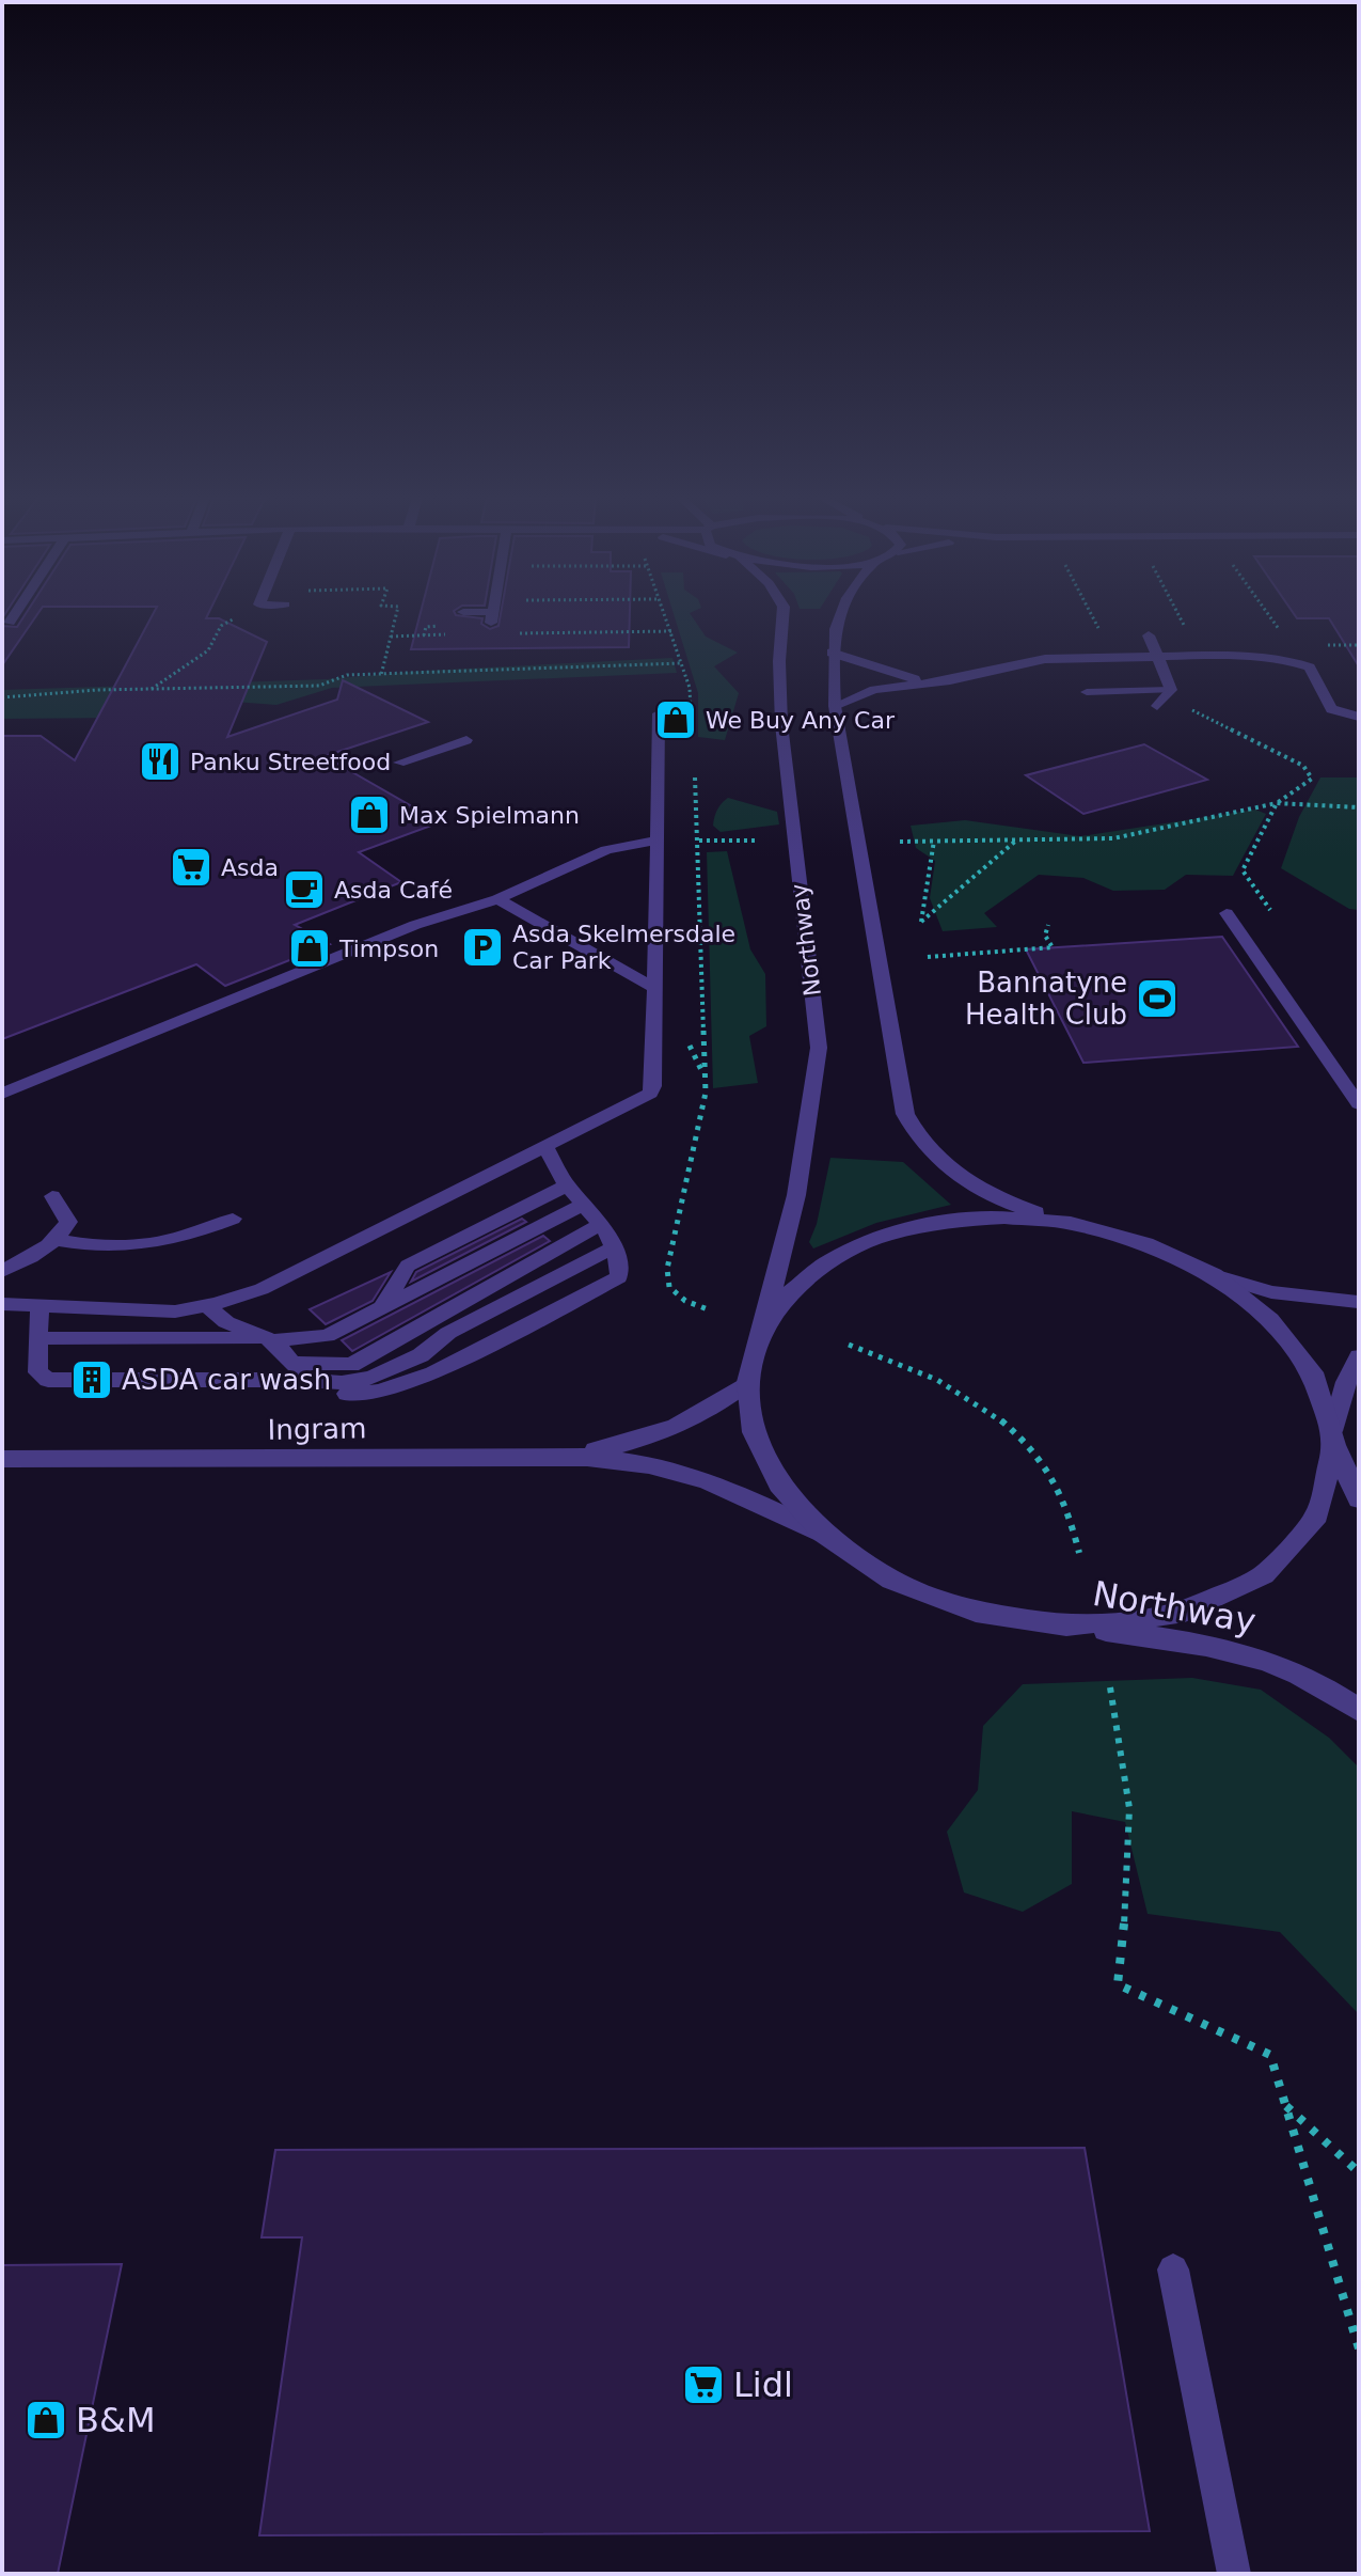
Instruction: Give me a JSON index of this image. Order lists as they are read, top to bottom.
{
  "streets": {
    "street": ["Northway", "Ingram"]
  },
  "crossings": [
    ["Northway", "Ingram"]
  ],
  "places": {
    "shop": [
      "We Buy Any Car",
      "Max Spielmann",
      "Timpson",
      "B&M"
    ],
    "restaurant": ["Panku Streetfood"],
    "supermarket": ["Asda", "Lidl"],
    "cafe": ["Asda Café"],
    "parking": ["Asda Skelmersdale Car Park"],
    "sports": ["Bannatyne Health Club"],
    "building": ["ASDA car wash"]
  }
}
